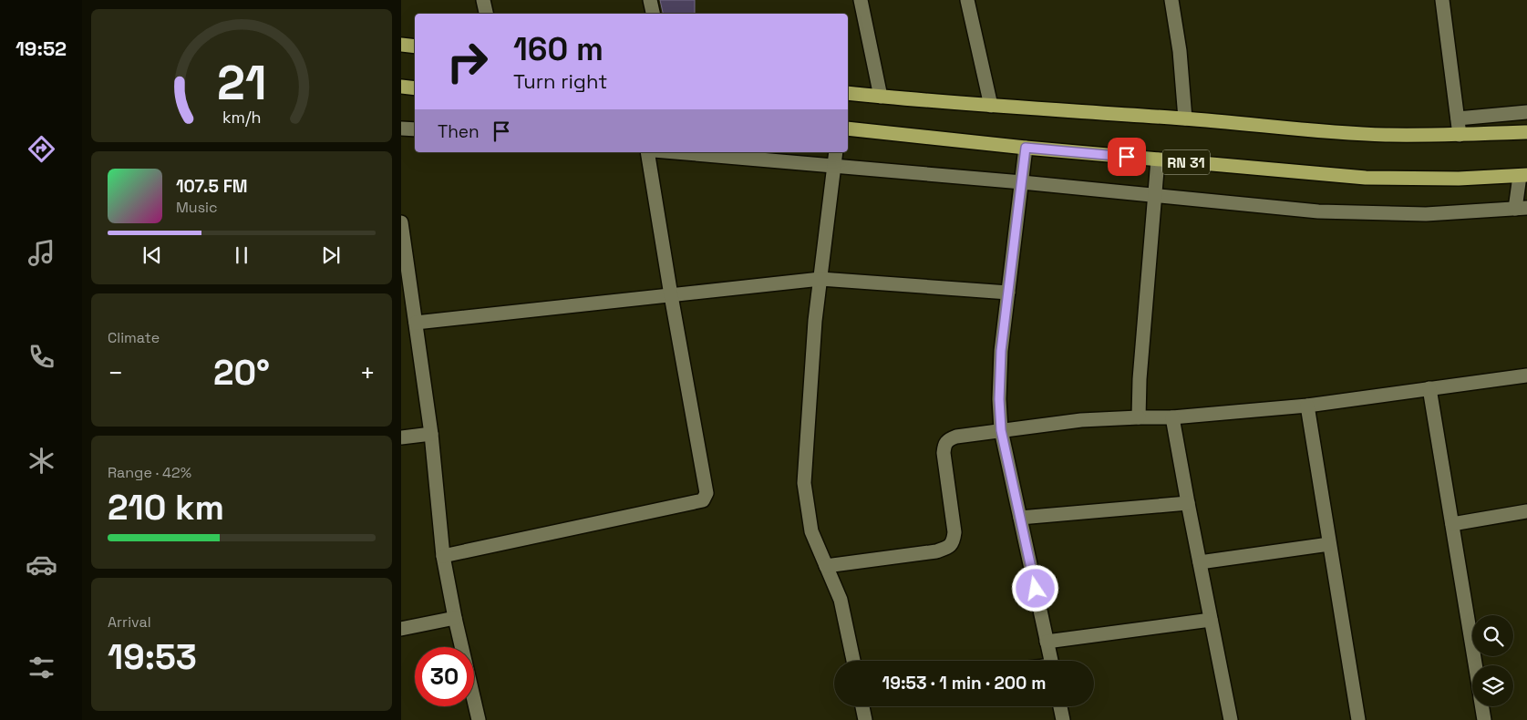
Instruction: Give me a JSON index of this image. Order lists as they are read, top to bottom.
{
  "streets": {
    "highway": ["RN 31"]
  },
  "page": {
    "tabs": "19:52",
    "turn": ["160 m", "Turn right"],
    "then": "Then",
    "song": ["107.5 FM", "Music"],
    "tile": [
      "Climate",
      ["Range · 42%", "210 km"],
      ["Arrival", "19:53"]
    ],
    "heat": ["−", "20°", "+"],
    "limit": "30",
    "trip": "19:53 · 1 min · 200 m",
    "gauge": ["21", "km/h"]
  }
}
